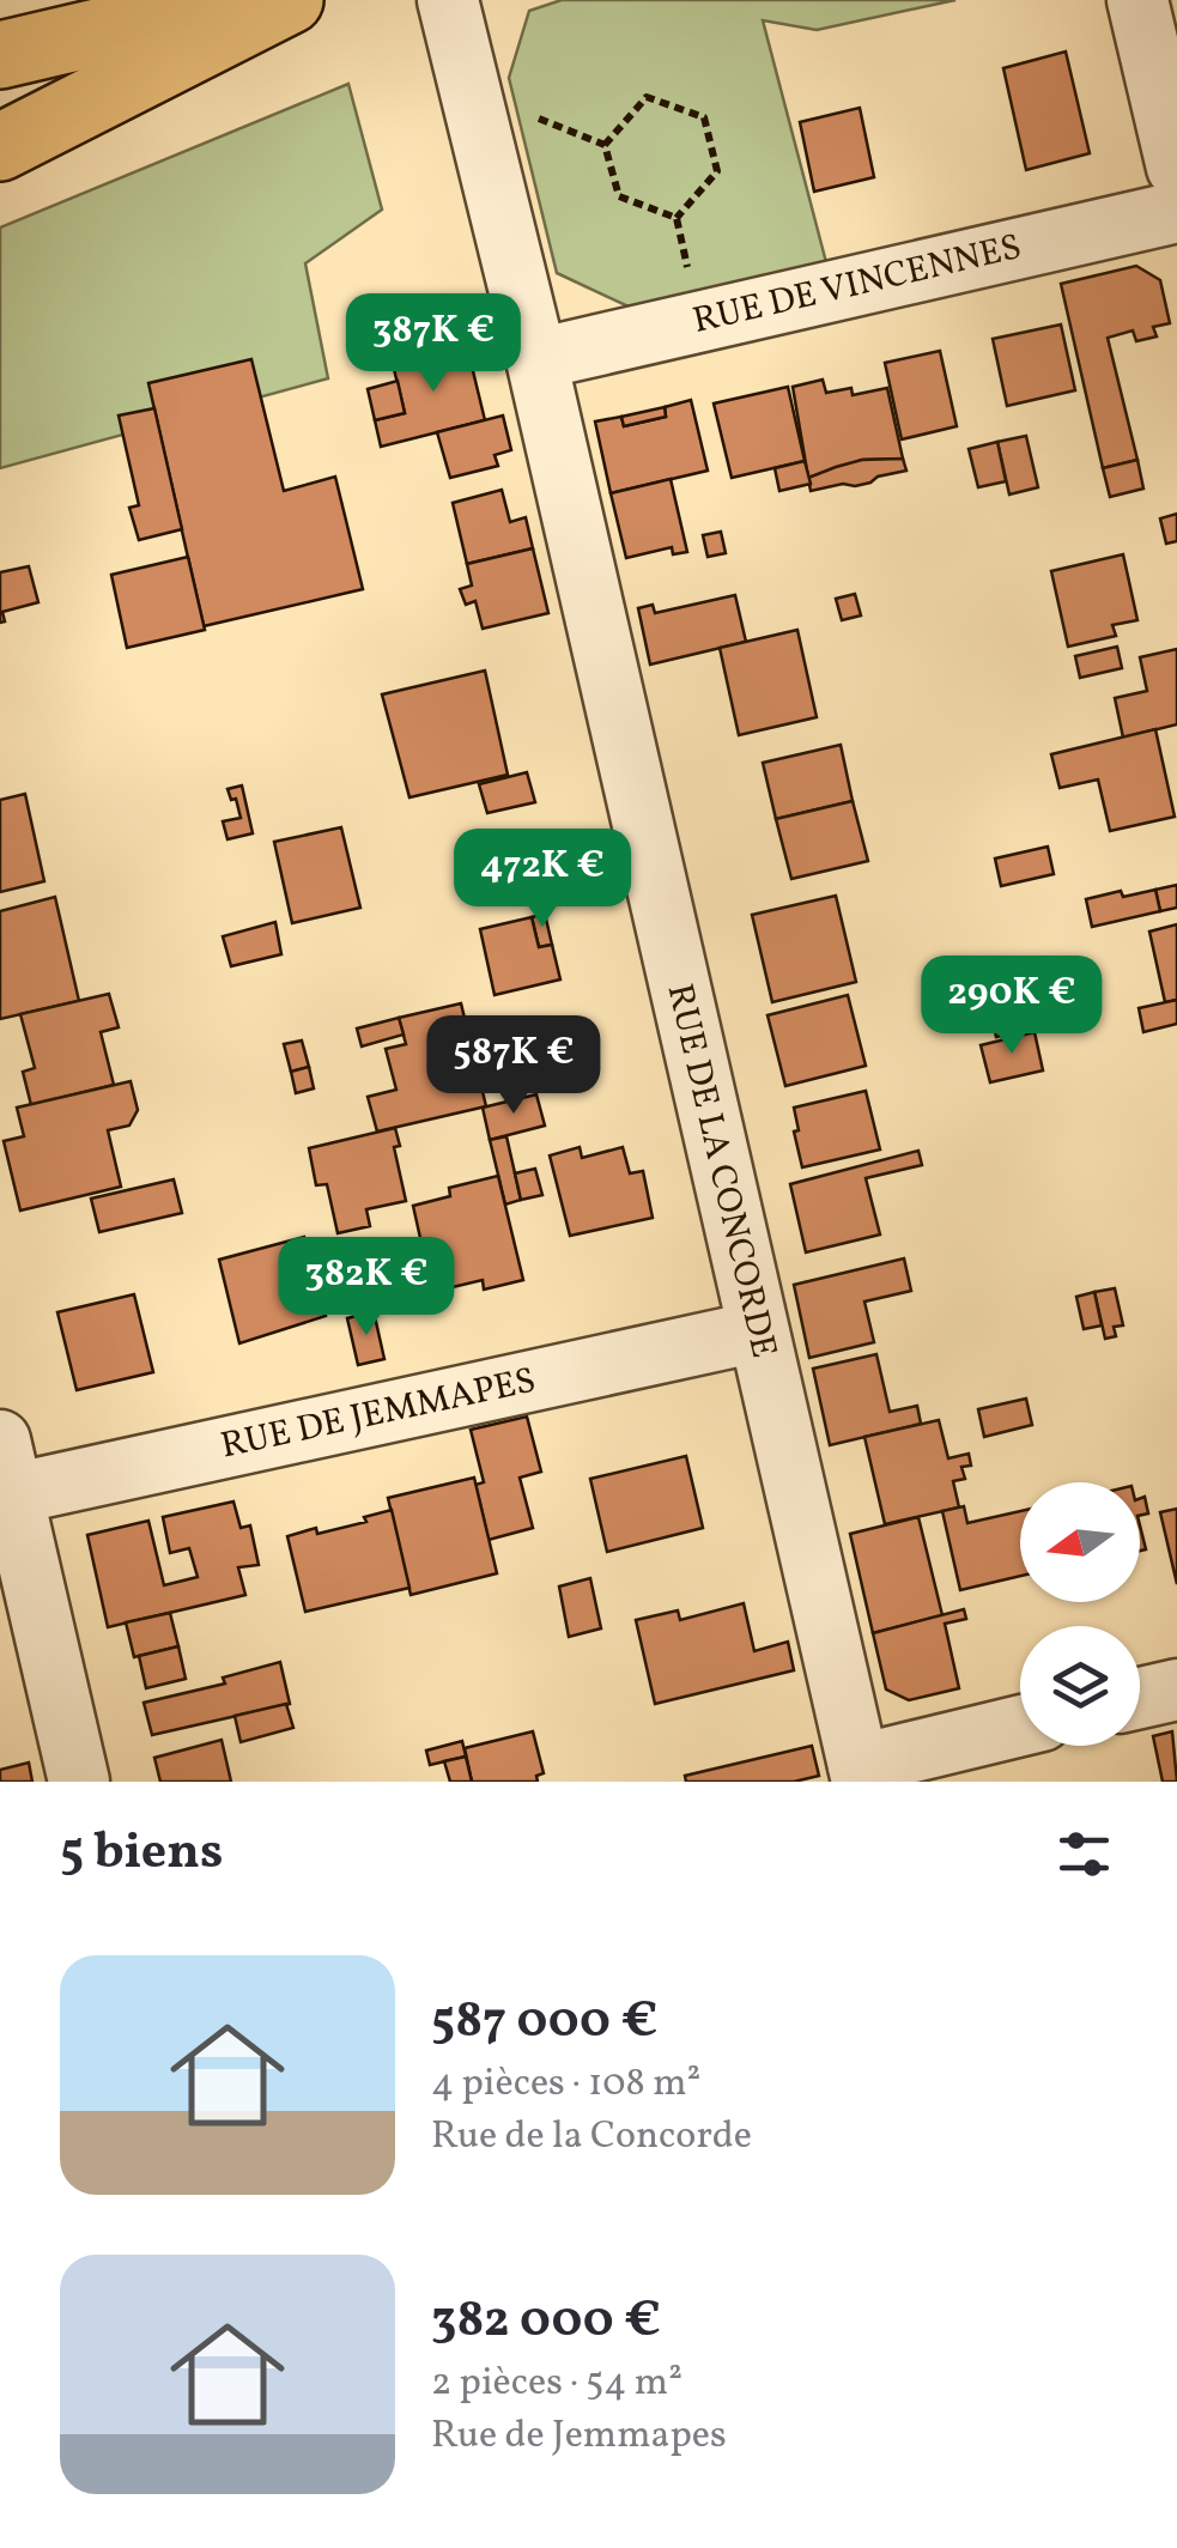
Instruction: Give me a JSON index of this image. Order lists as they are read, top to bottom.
{
  "streets": {
    "street": ["RUE DE VINCENNES", "RUE DE LA CONCORDE", "RUE DE JEMMAPES"]
  },
  "crossings": [
    ["RUE DE VINCENNES", "RUE DE LA CONCORDE"],
    ["RUE DE LA CONCORDE", "RUE DE JEMMAPES"]
  ],
  "north": "left",
  "page": {
    "price": [
      "387K €",
      "472K €",
      "290K €",
      "587K €",
      "382K €"
    ],
    "heading": "5 biens",
    "list": [
      {
        "name": "587 000 €",
        "note": "4 pièces · 108 m² · Rue de la Concorde"
      },
      {
        "name": "382 000 €",
        "note": "2 pièces · 54 m² · Rue de Jemmapes"
      }
    ]
  }
}
